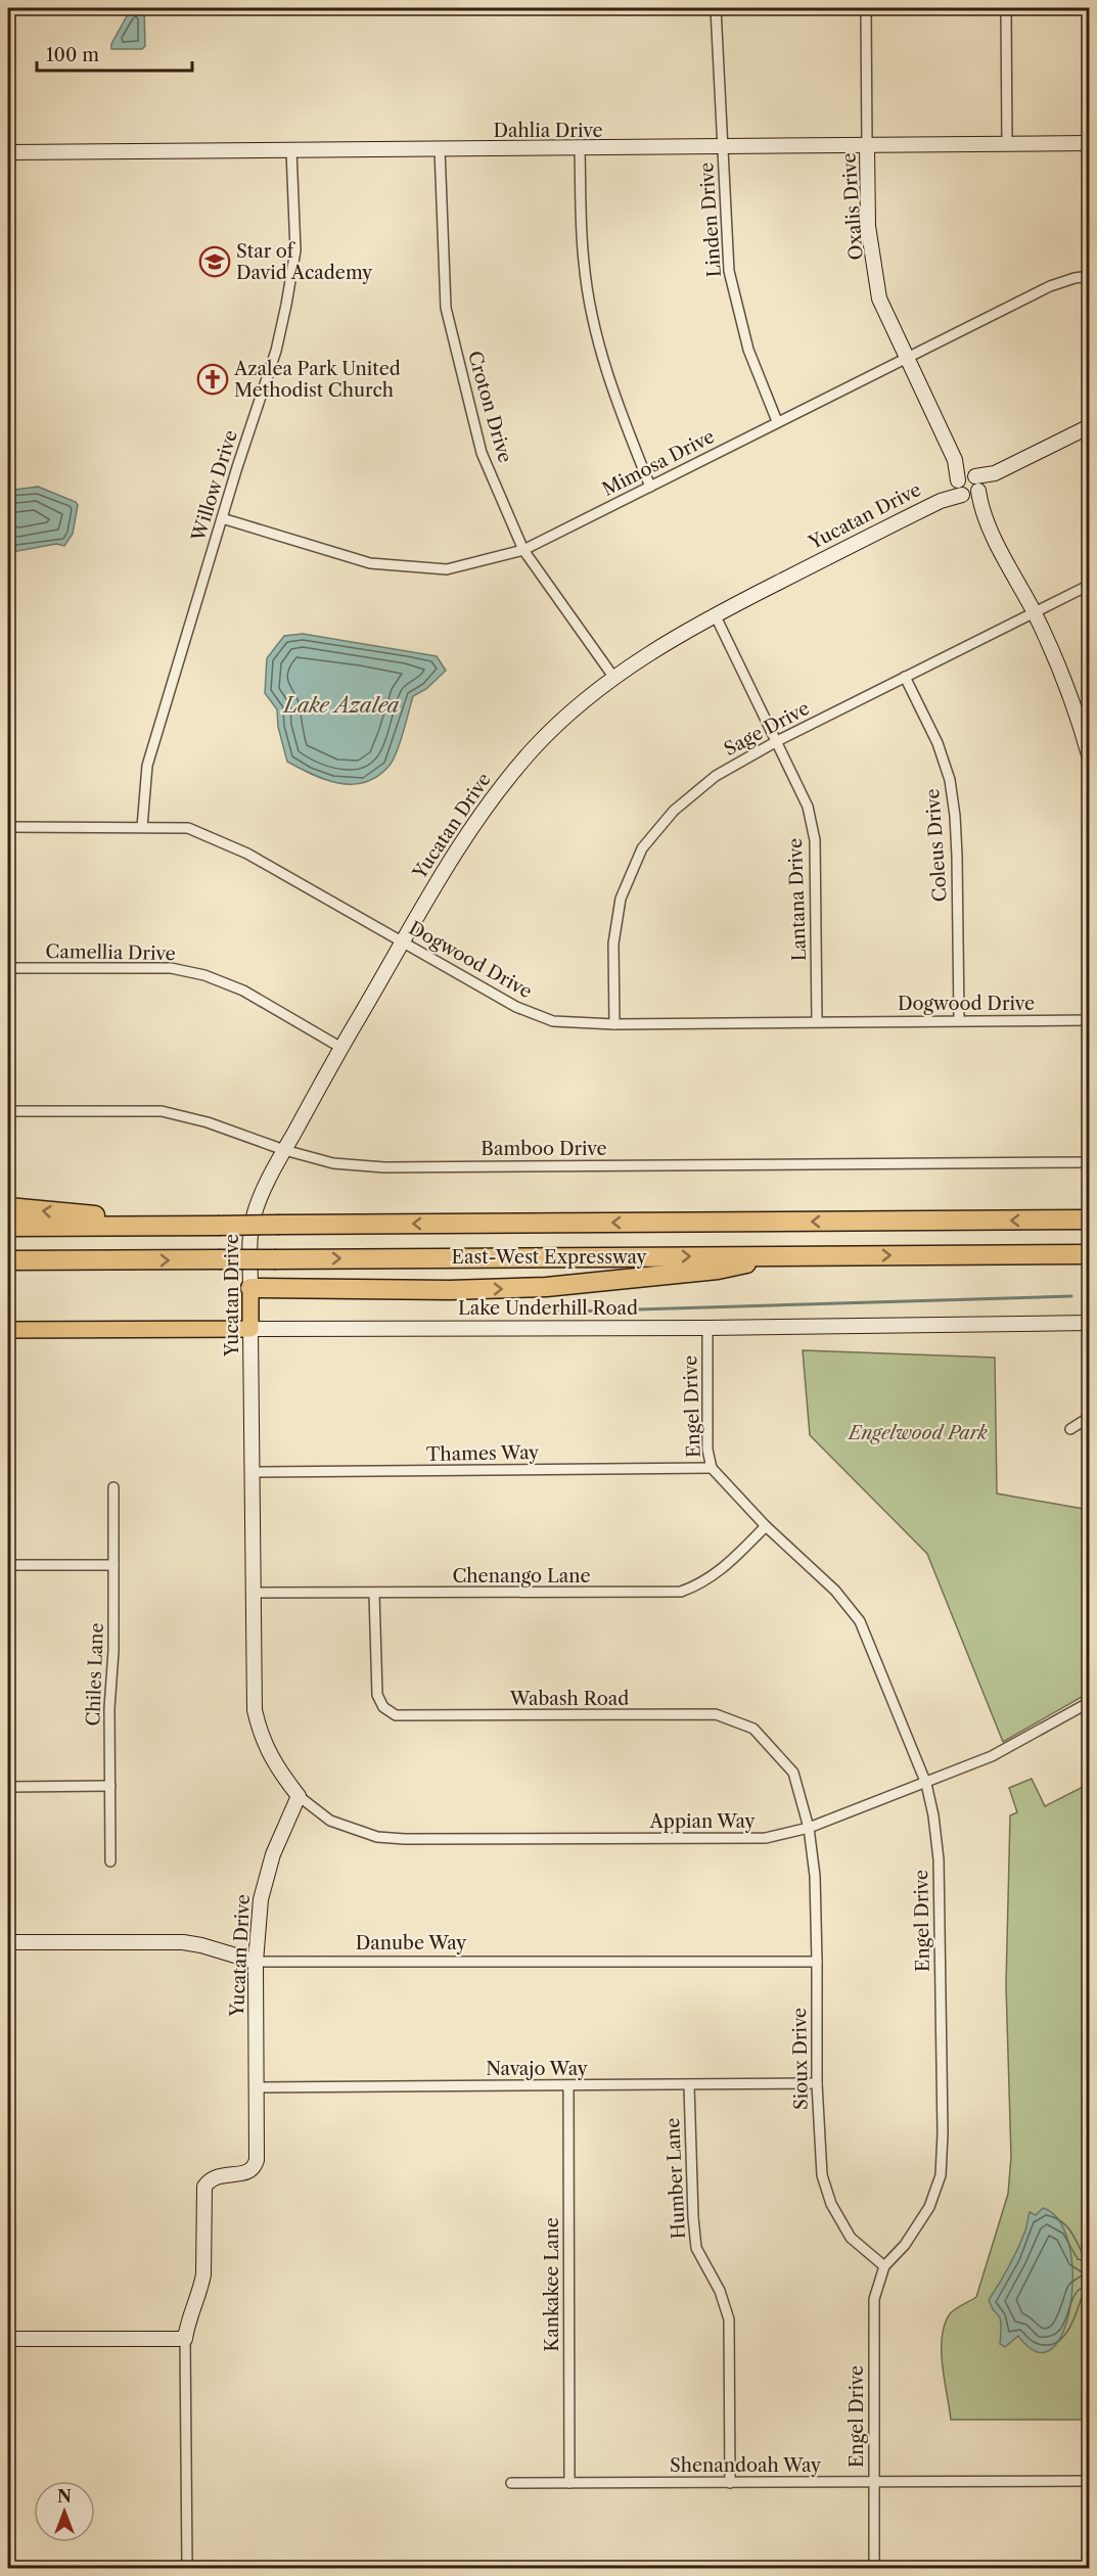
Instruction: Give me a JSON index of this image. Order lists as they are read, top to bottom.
{
  "streets": {
    "highway": ["East-West Expressway"],
    "main road": ["Yucatan Drive", "Lake Underhill Road"],
    "street": [
      "Dahlia Drive",
      "Oxalis Drive",
      "Linden Drive",
      "Croton Drive",
      "Mimosa Drive",
      "Willow Drive",
      "Sage Drive",
      "Coleus Drive",
      "Lantana Drive",
      "Camellia Drive",
      "Dogwood Drive",
      "Bamboo Drive",
      "Engel Drive",
      "Thames Way",
      "Chenango Lane",
      "Chiles Lane",
      "Wabash Road",
      "Appian Way",
      "Danube Way",
      "Sioux Drive",
      "Navajo Way",
      "Humber Lane",
      "Kankakee Lane",
      "Shenandoah Way"
    ]
  },
  "crossings": [
    ["Dahlia Drive", "Oxalis Drive"],
    ["Dahlia Drive", "Linden Drive"],
    ["Dahlia Drive", "Croton Drive"],
    ["Dahlia Drive", "Willow Drive"],
    ["Oxalis Drive", "Mimosa Drive"],
    ["Oxalis Drive", "Yucatan Drive"],
    ["Oxalis Drive", "Sage Drive"],
    ["Linden Drive", "Mimosa Drive"],
    ["Croton Drive", "Mimosa Drive"],
    ["Croton Drive", "Yucatan Drive"],
    ["Mimosa Drive", "Willow Drive"],
    ["Willow Drive", "Dogwood Drive"],
    ["Yucatan Drive", "Lantana Drive"],
    ["Yucatan Drive", "Camellia Drive"],
    ["Yucatan Drive", "Dogwood Drive"],
    ["Yucatan Drive", "Bamboo Drive"],
    ["Yucatan Drive", "Lake Underhill Road"],
    ["Yucatan Drive", "Thames Way"],
    ["Yucatan Drive", "Chenango Lane"],
    ["Yucatan Drive", "Appian Way"],
    ["Yucatan Drive", "Danube Way"],
    ["Yucatan Drive", "Navajo Way"],
    ["Sage Drive", "Coleus Drive"],
    ["Sage Drive", "Lantana Drive"],
    ["Sage Drive", "Dogwood Drive"],
    ["Coleus Drive", "Dogwood Drive"],
    ["Lantana Drive", "Dogwood Drive"],
    ["Lake Underhill Road", "Engel Drive"],
    ["Engel Drive", "Thames Way"],
    ["Engel Drive", "Chenango Lane"],
    ["Engel Drive", "Appian Way"],
    ["Engel Drive", "Sioux Drive"],
    ["Engel Drive", "Shenandoah Way"],
    ["Chenango Lane", "Wabash Road"],
    ["Wabash Road", "Appian Way"],
    ["Wabash Road", "Sioux Drive"],
    ["Appian Way", "Sioux Drive"],
    ["Danube Way", "Sioux Drive"],
    ["Sioux Drive", "Navajo Way"],
    ["Navajo Way", "Humber Lane"],
    ["Navajo Way", "Kankakee Lane"],
    ["Humber Lane", "Shenandoah Way"],
    ["Kankakee Lane", "Shenandoah Way"]
  ],
  "water": ["Lake Azalea"],
  "parks": ["Engelwood Park"],
  "places": {
    "school or university": ["Star of David Academy"],
    "church": ["Azalea Park United Methodist Church"]
  },
  "scale_bar": "100 m",
  "north": "top"
}
